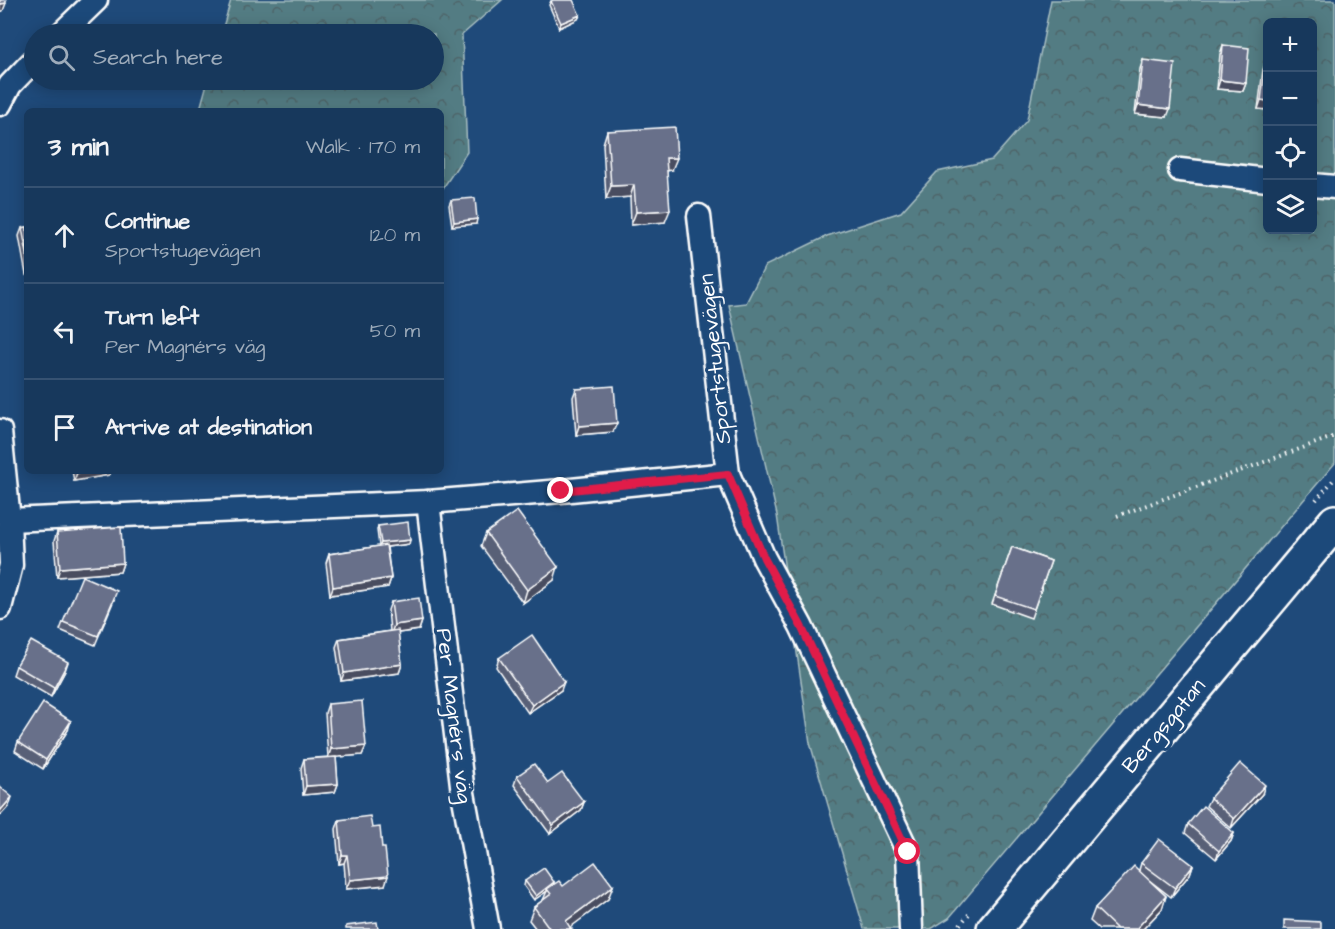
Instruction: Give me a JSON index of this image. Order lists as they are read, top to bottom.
{
  "streets": {
    "street": ["Sportstugevägen", "Per Magnérs väg", "Bergsgatan"]
  },
  "page": {
    "map_buttons": ["+", "−"],
    "search": "Search here",
    "heading": ["3 min", "Walk · 170 m"],
    "list": [
      ["Continue", "Sportstugevägen", "120 m"],
      ["Turn left", "Per Magnérs väg", "50 m"],
      "Arrive at destination"
    ]
  }
}
